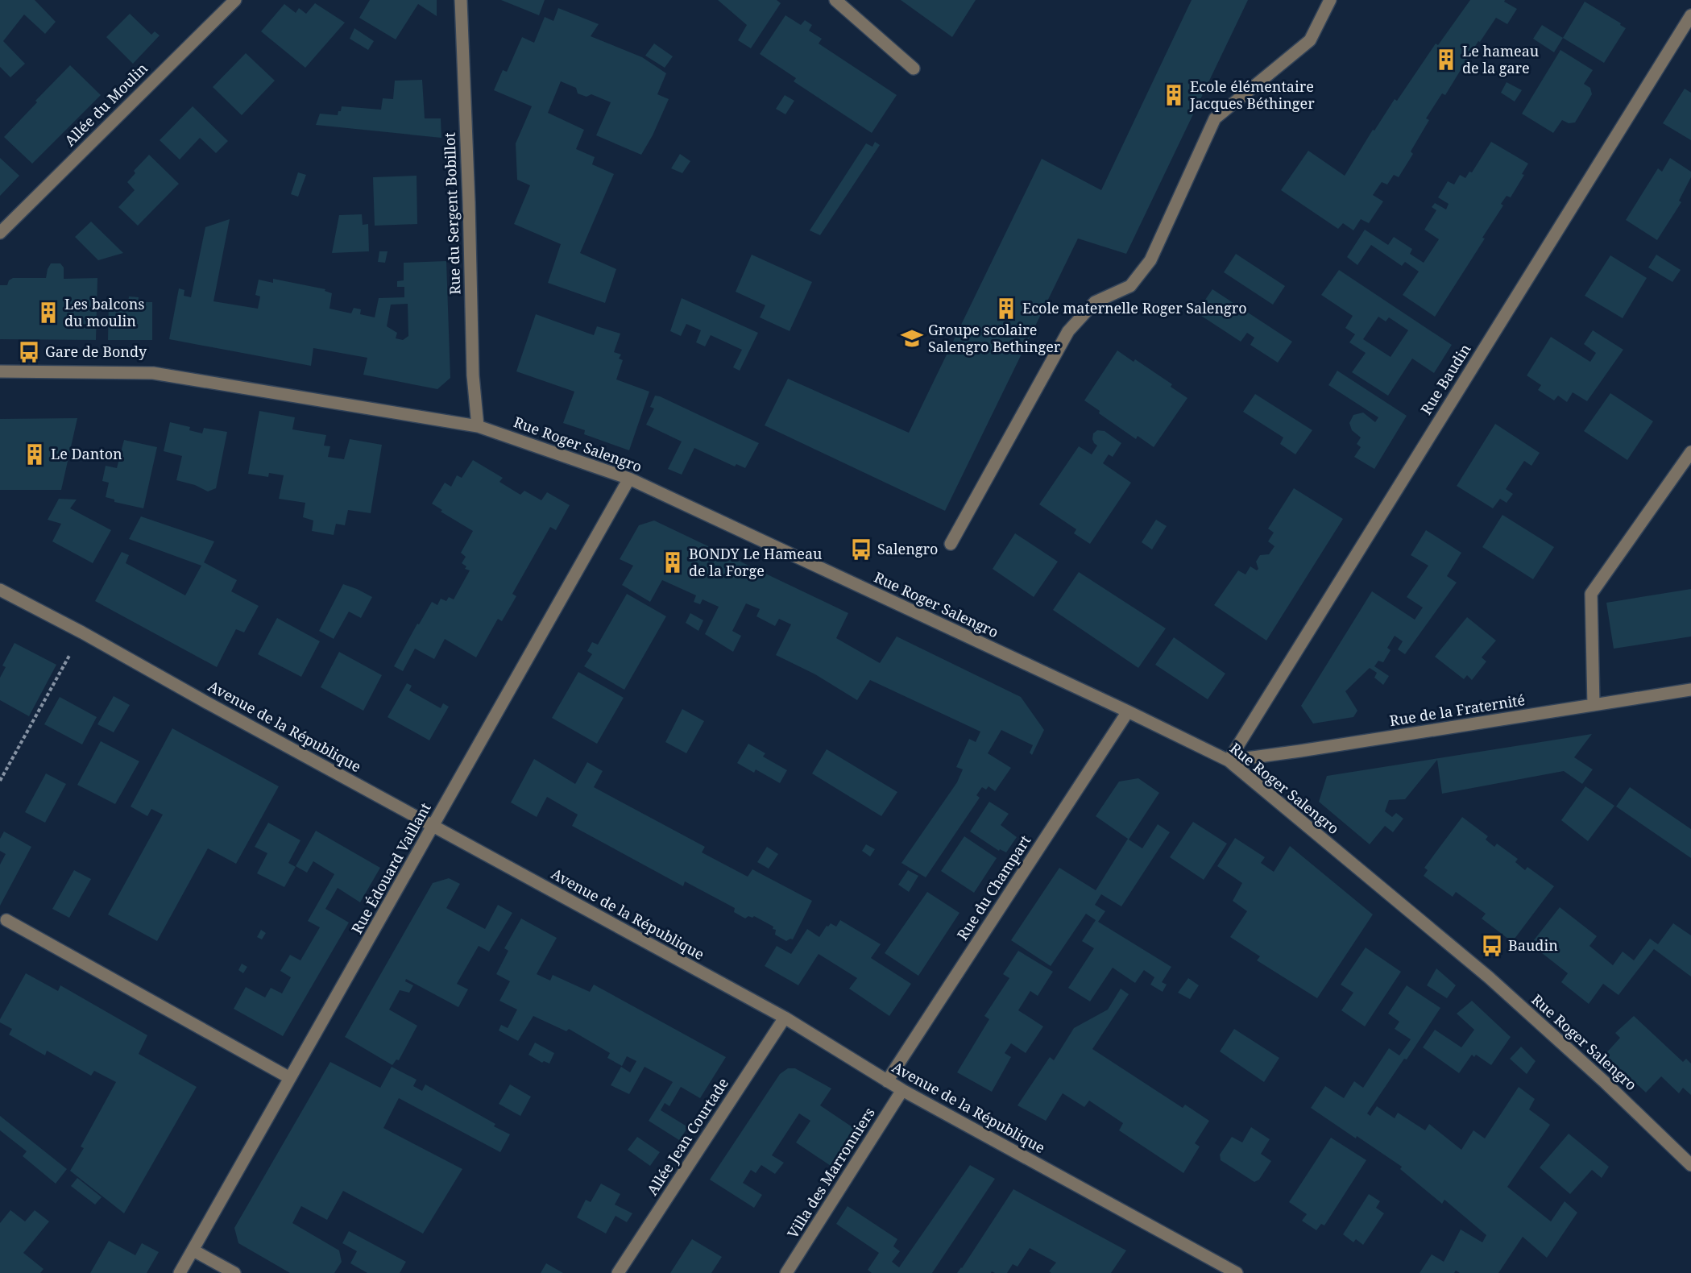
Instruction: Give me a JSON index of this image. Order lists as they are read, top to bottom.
{
  "streets": {
    "street": [
      "Allée du Moulin",
      "Rue du Sergent Bobillot",
      "Rue Baudin",
      "Rue Roger Salengro",
      "Rue de la Fraternité",
      "Avenue de la République",
      "Rue Édouard Vaillant",
      "Rue du Champart",
      "Allée Jean Courtade",
      "Villa des Marronniers"
    ]
  },
  "crossings": [
    ["Rue du Sergent Bobillot", "Rue Roger Salengro"],
    ["Rue Baudin", "Rue Roger Salengro"],
    ["Rue Baudin", "Rue de la Fraternité"],
    ["Rue Roger Salengro", "Rue de la Fraternité"],
    ["Rue Roger Salengro", "Rue Édouard Vaillant"],
    ["Rue Roger Salengro", "Rue du Champart"],
    ["Avenue de la République", "Rue Édouard Vaillant"],
    ["Avenue de la République", "Rue du Champart"],
    ["Avenue de la République", "Allée Jean Courtade"],
    ["Avenue de la République", "Villa des Marronniers"]
  ],
  "places": {
    "building": [
      "Le hameau de la gare",
      "Ecole élémentaire Jacques Béthinger",
      "Ecole maternelle Roger Salengro",
      "Les balcons du moulin",
      "Le Danton",
      "BONDY Le Hameau de la Forge"
    ],
    "school or university": ["Groupe scolaire Salengro Bethinger"],
    "bus stop": ["Gare de Bondy", "Salengro", "Baudin"]
  }
}
